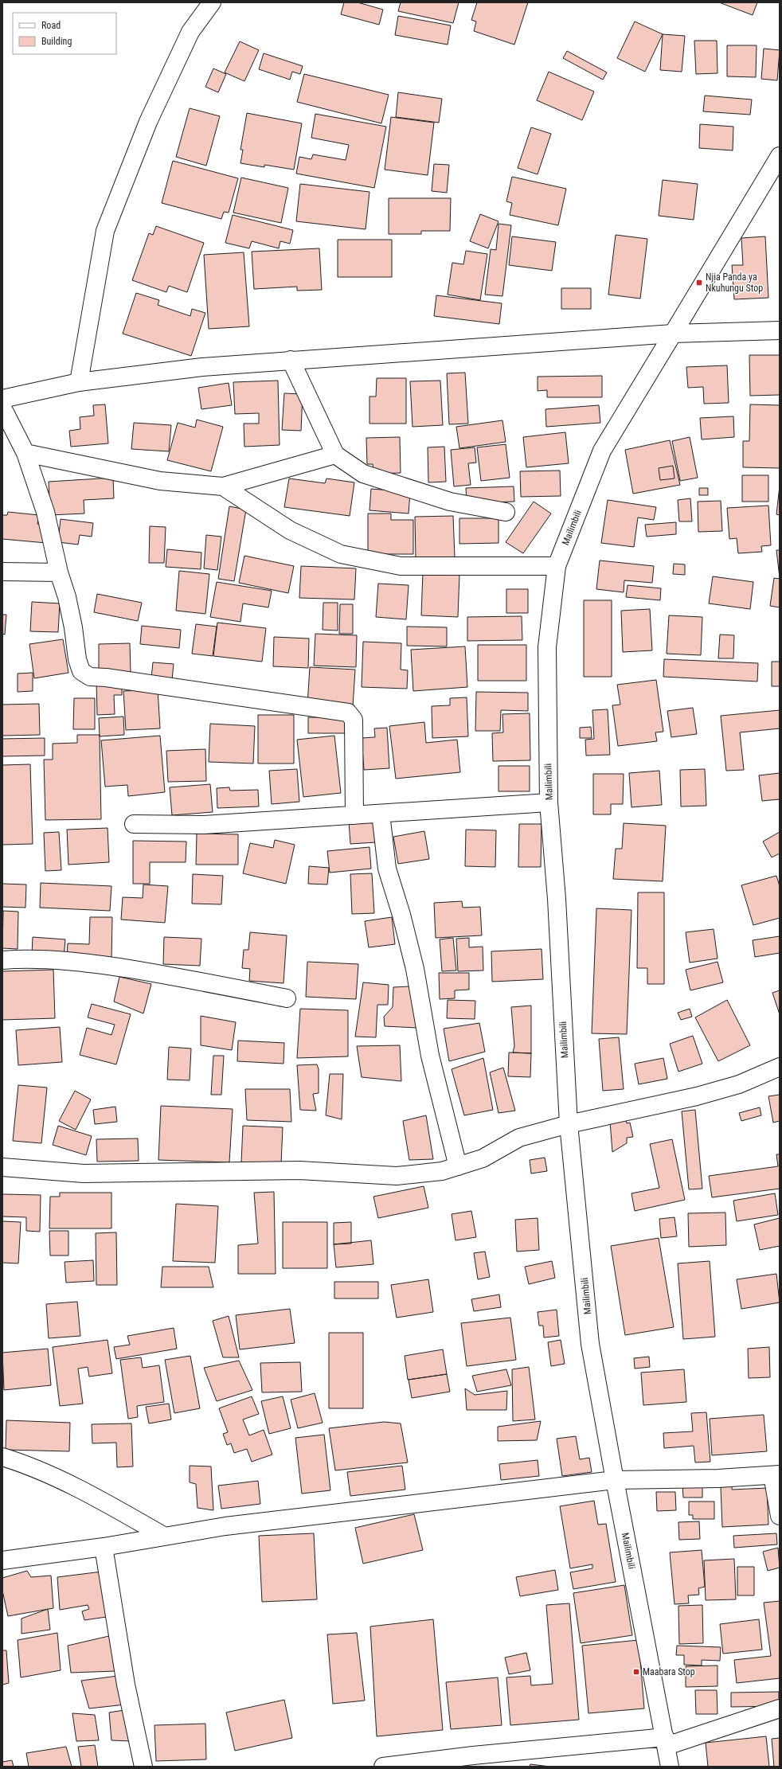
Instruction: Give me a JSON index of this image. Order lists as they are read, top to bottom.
{
  "streets": {
    "street": ["Mailimbili"]
  },
  "places": {
    "transit": ["Njia Panda ya Nkuhungu Stop", "Maabara Stop"]
  },
  "legend": ["Road", "Building"]
}
